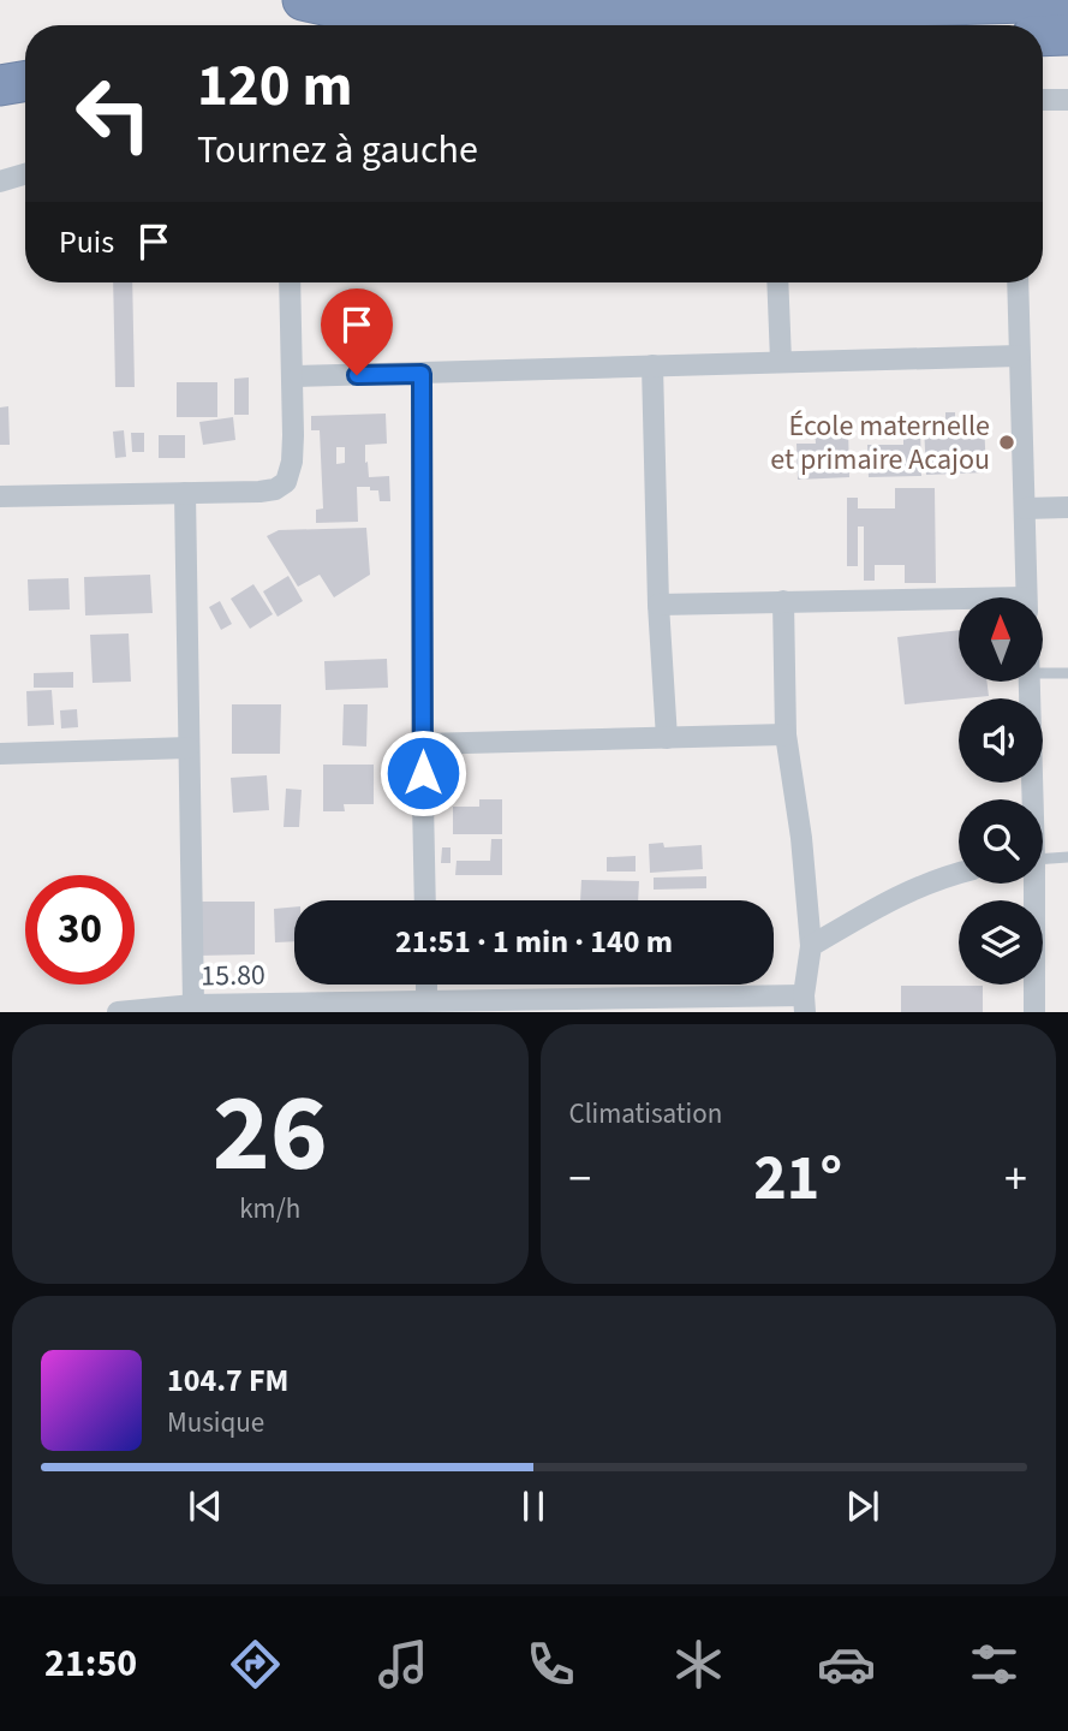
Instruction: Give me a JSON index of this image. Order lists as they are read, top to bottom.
{
  "streets": {
    "street": ["15.80"]
  },
  "places": ["École maternelle et primaire Acajou"],
  "north": "top",
  "page": {
    "turn": ["120 m", "Tournez à gauche"],
    "then": "Puis",
    "limit": "30",
    "trip": "21:51 · 1 min · 140 m",
    "tile": [
      ["26", "km/h"],
      "Climatisation"
    ],
    "heat": ["−", "21°", "+"],
    "song": ["104.7 FM", "Musique"],
    "tabs": "21:50"
  }
}
